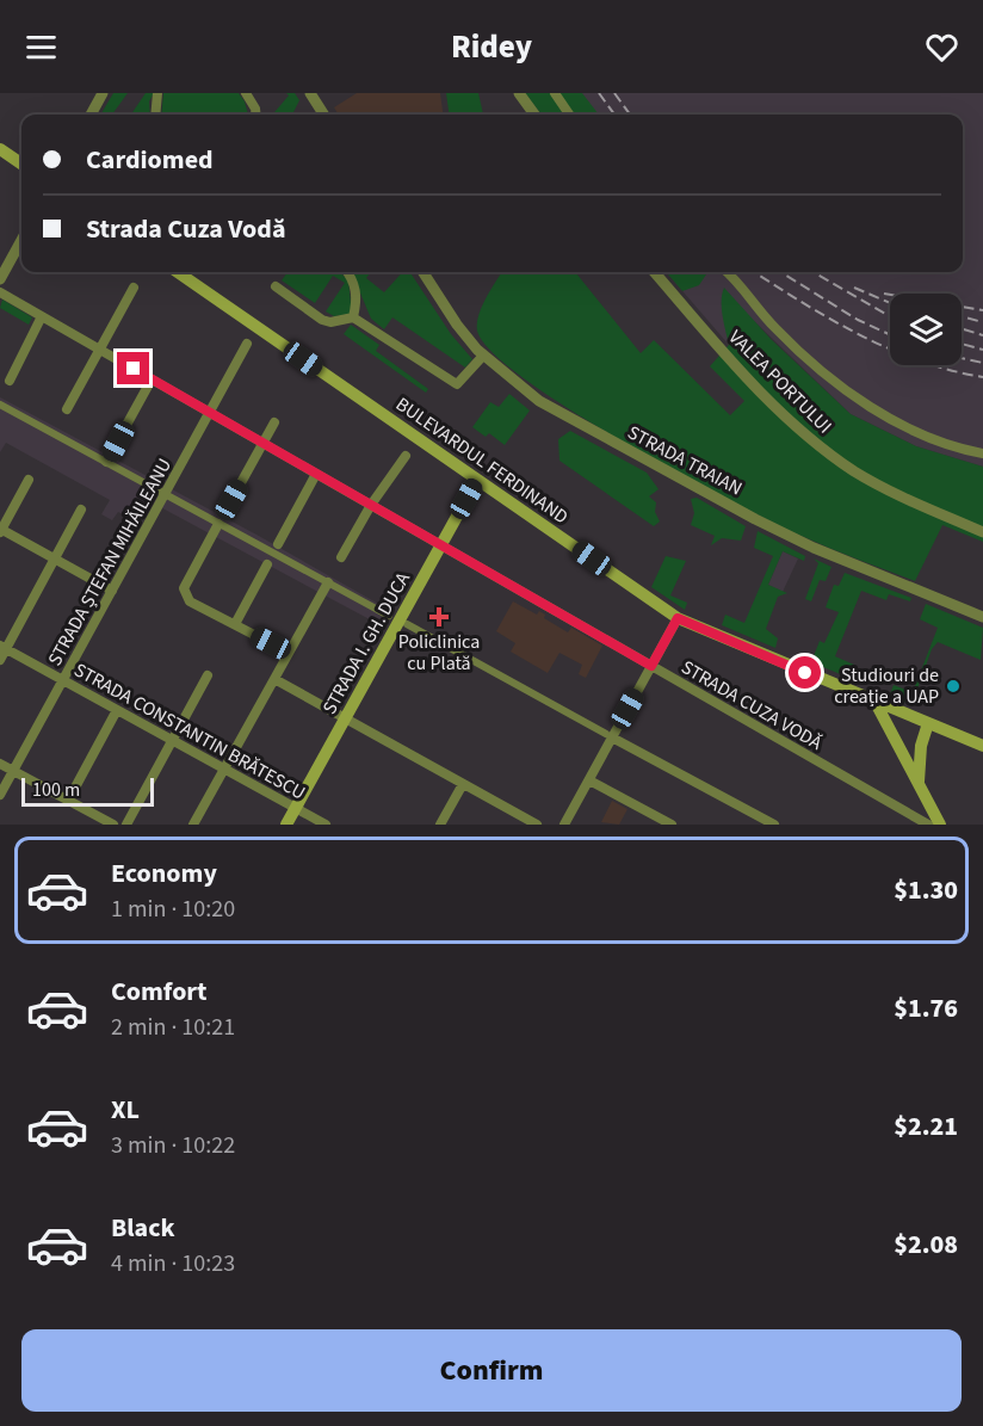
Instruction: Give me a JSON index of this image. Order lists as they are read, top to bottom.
{
  "streets": {
    "main road": ["BULEVARDUL FERDINAND", "STRADA I. GH. DUCA"],
    "street": [
      "VALEA PORTULUI",
      "STRADA TRAIAN",
      "STRADA ȘTEFAN MIHĂILEANU",
      "STRADA CUZA VODĂ",
      "STRADA CONSTANTIN BRĂTESCU"
    ]
  },
  "crossings": [
    ["BULEVARDUL FERDINAND", "STRADA I. GH. DUCA"],
    ["STRADA ȘTEFAN MIHĂILEANU", "STRADA CUZA VODĂ"],
    ["STRADA ȘTEFAN MIHĂILEANU", "STRADA CONSTANTIN BRĂTESCU"],
    ["STRADA I. GH. DUCA", "STRADA CUZA VODĂ"],
    ["STRADA I. GH. DUCA", "STRADA CONSTANTIN BRĂTESCU"]
  ],
  "places": {
    "health": ["Policlinica cu Plată"],
    "other": ["Studiouri de creație a UAP"]
  },
  "scale_bar": "100 m",
  "page": {
    "header": "Ridey",
    "banner": ["Cardiomed", "Strada Cuza Vodă"],
    "scale": "100 m",
    "list": [
      {
        "name": "Economy",
        "note": "1 min · 10:20",
        "value": "$1.30"
      },
      {
        "name": "Comfort",
        "note": "2 min · 10:21",
        "value": "$1.76"
      },
      {
        "name": "XL",
        "note": "3 min · 10:22",
        "value": "$2.21"
      },
      {
        "name": "Black",
        "note": "4 min · 10:23",
        "value": "$2.08"
      }
    ],
    "buttons": "Confirm"
  }
}
